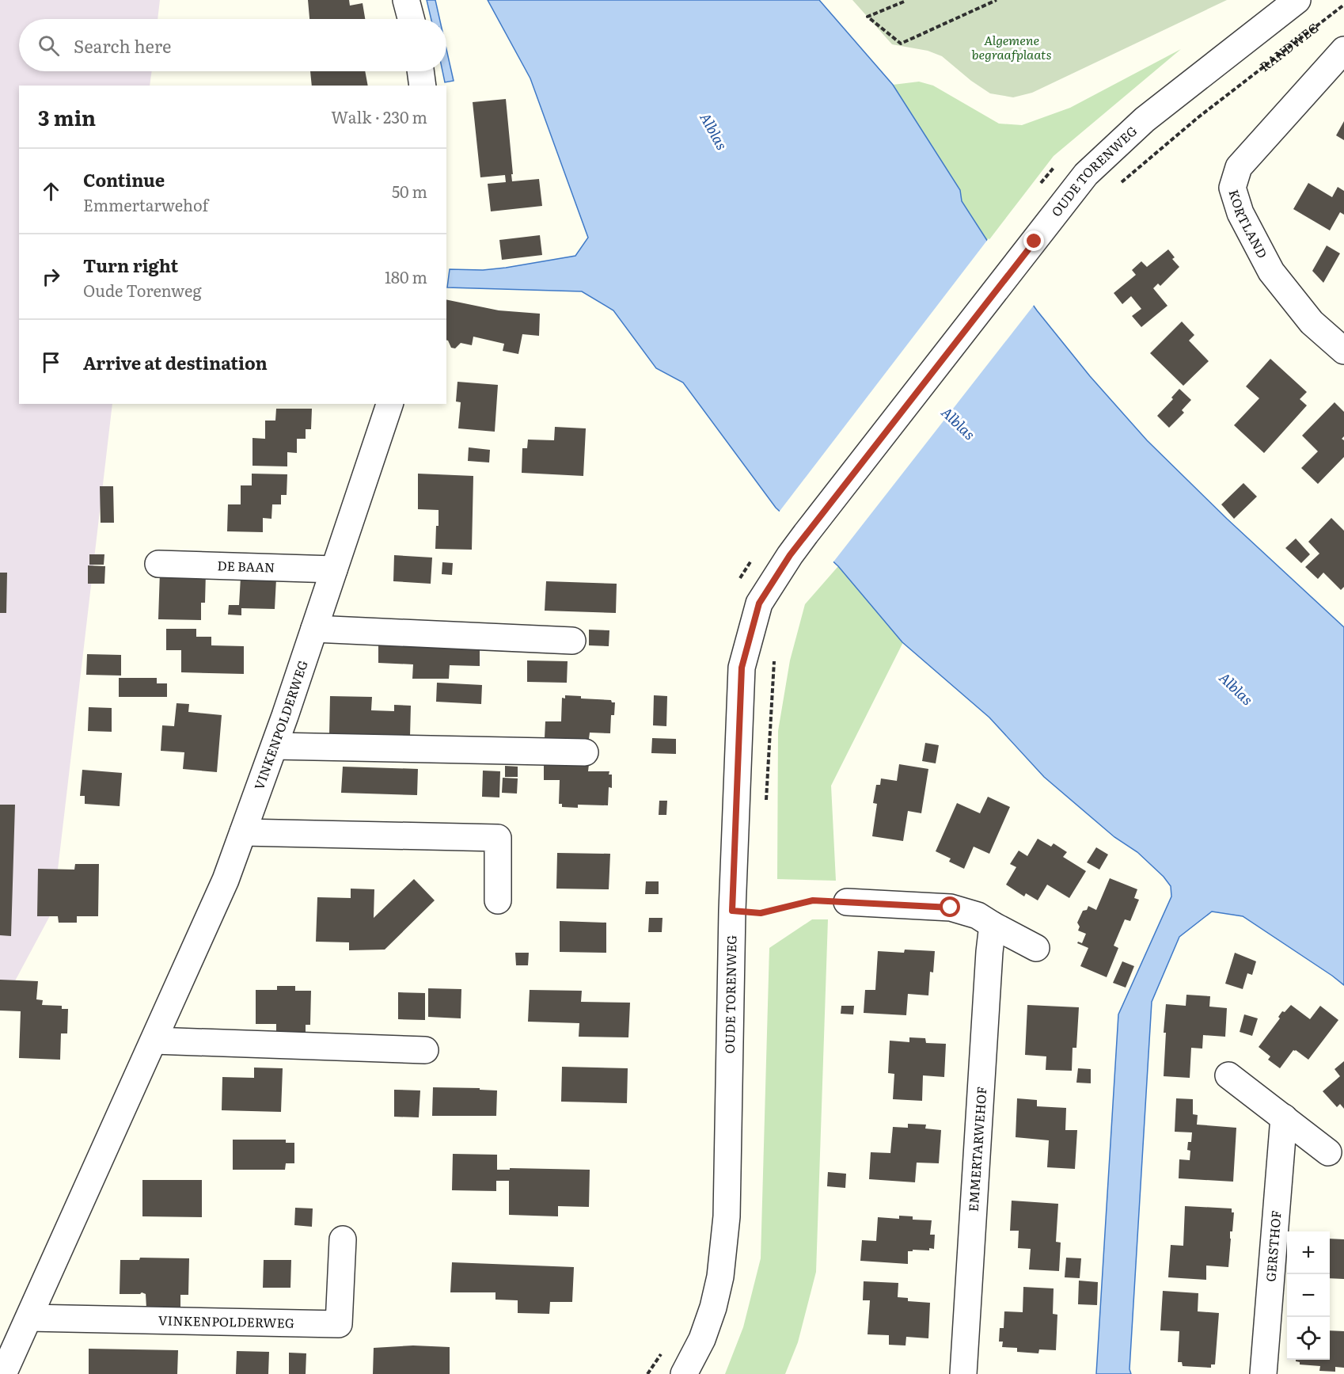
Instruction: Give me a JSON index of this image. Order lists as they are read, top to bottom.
{
  "streets": {
    "street": [
      "OUDE TORENWEG",
      "KORTLAND",
      "DE BAAN",
      "VINKENPOLDERWEG",
      "EMMERTARWEHOF",
      "GERSTHOF"
    ],
    "path": ["RANDWEG"]
  },
  "crossings": [
    ["RANDWEG", "OUDE TORENWEG"],
    ["DE BAAN", "VINKENPOLDERWEG"]
  ],
  "water": ["Alblas"],
  "parks": ["Algemene begraafplaats"],
  "page": {
    "search": "Search here",
    "heading": ["3 min", "Walk · 230 m"],
    "list": [
      ["Continue", "Emmertarwehof", "50 m"],
      ["Turn right", "Oude Torenweg", "180 m"],
      "Arrive at destination"
    ],
    "map_buttons": ["+", "−"]
  }
}
